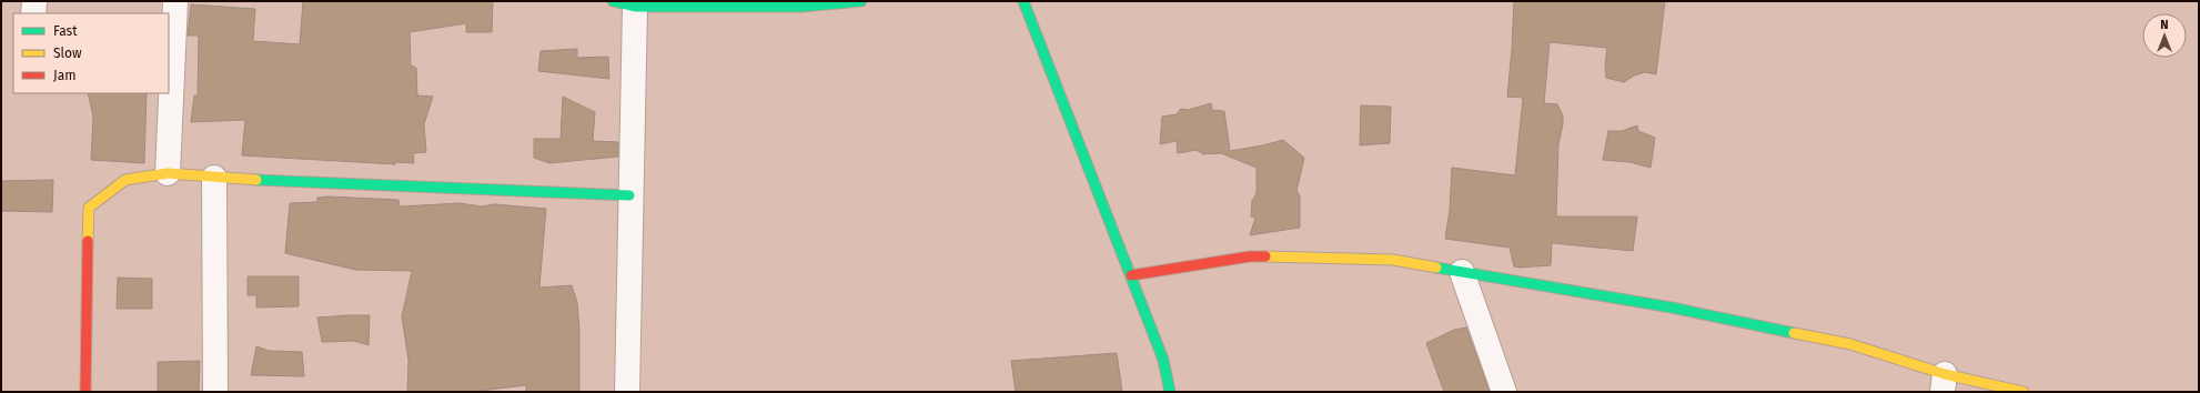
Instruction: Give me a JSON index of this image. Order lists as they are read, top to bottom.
{
  "legend": ["Fast", "Slow", "Jam"],
  "north": "top"
}
